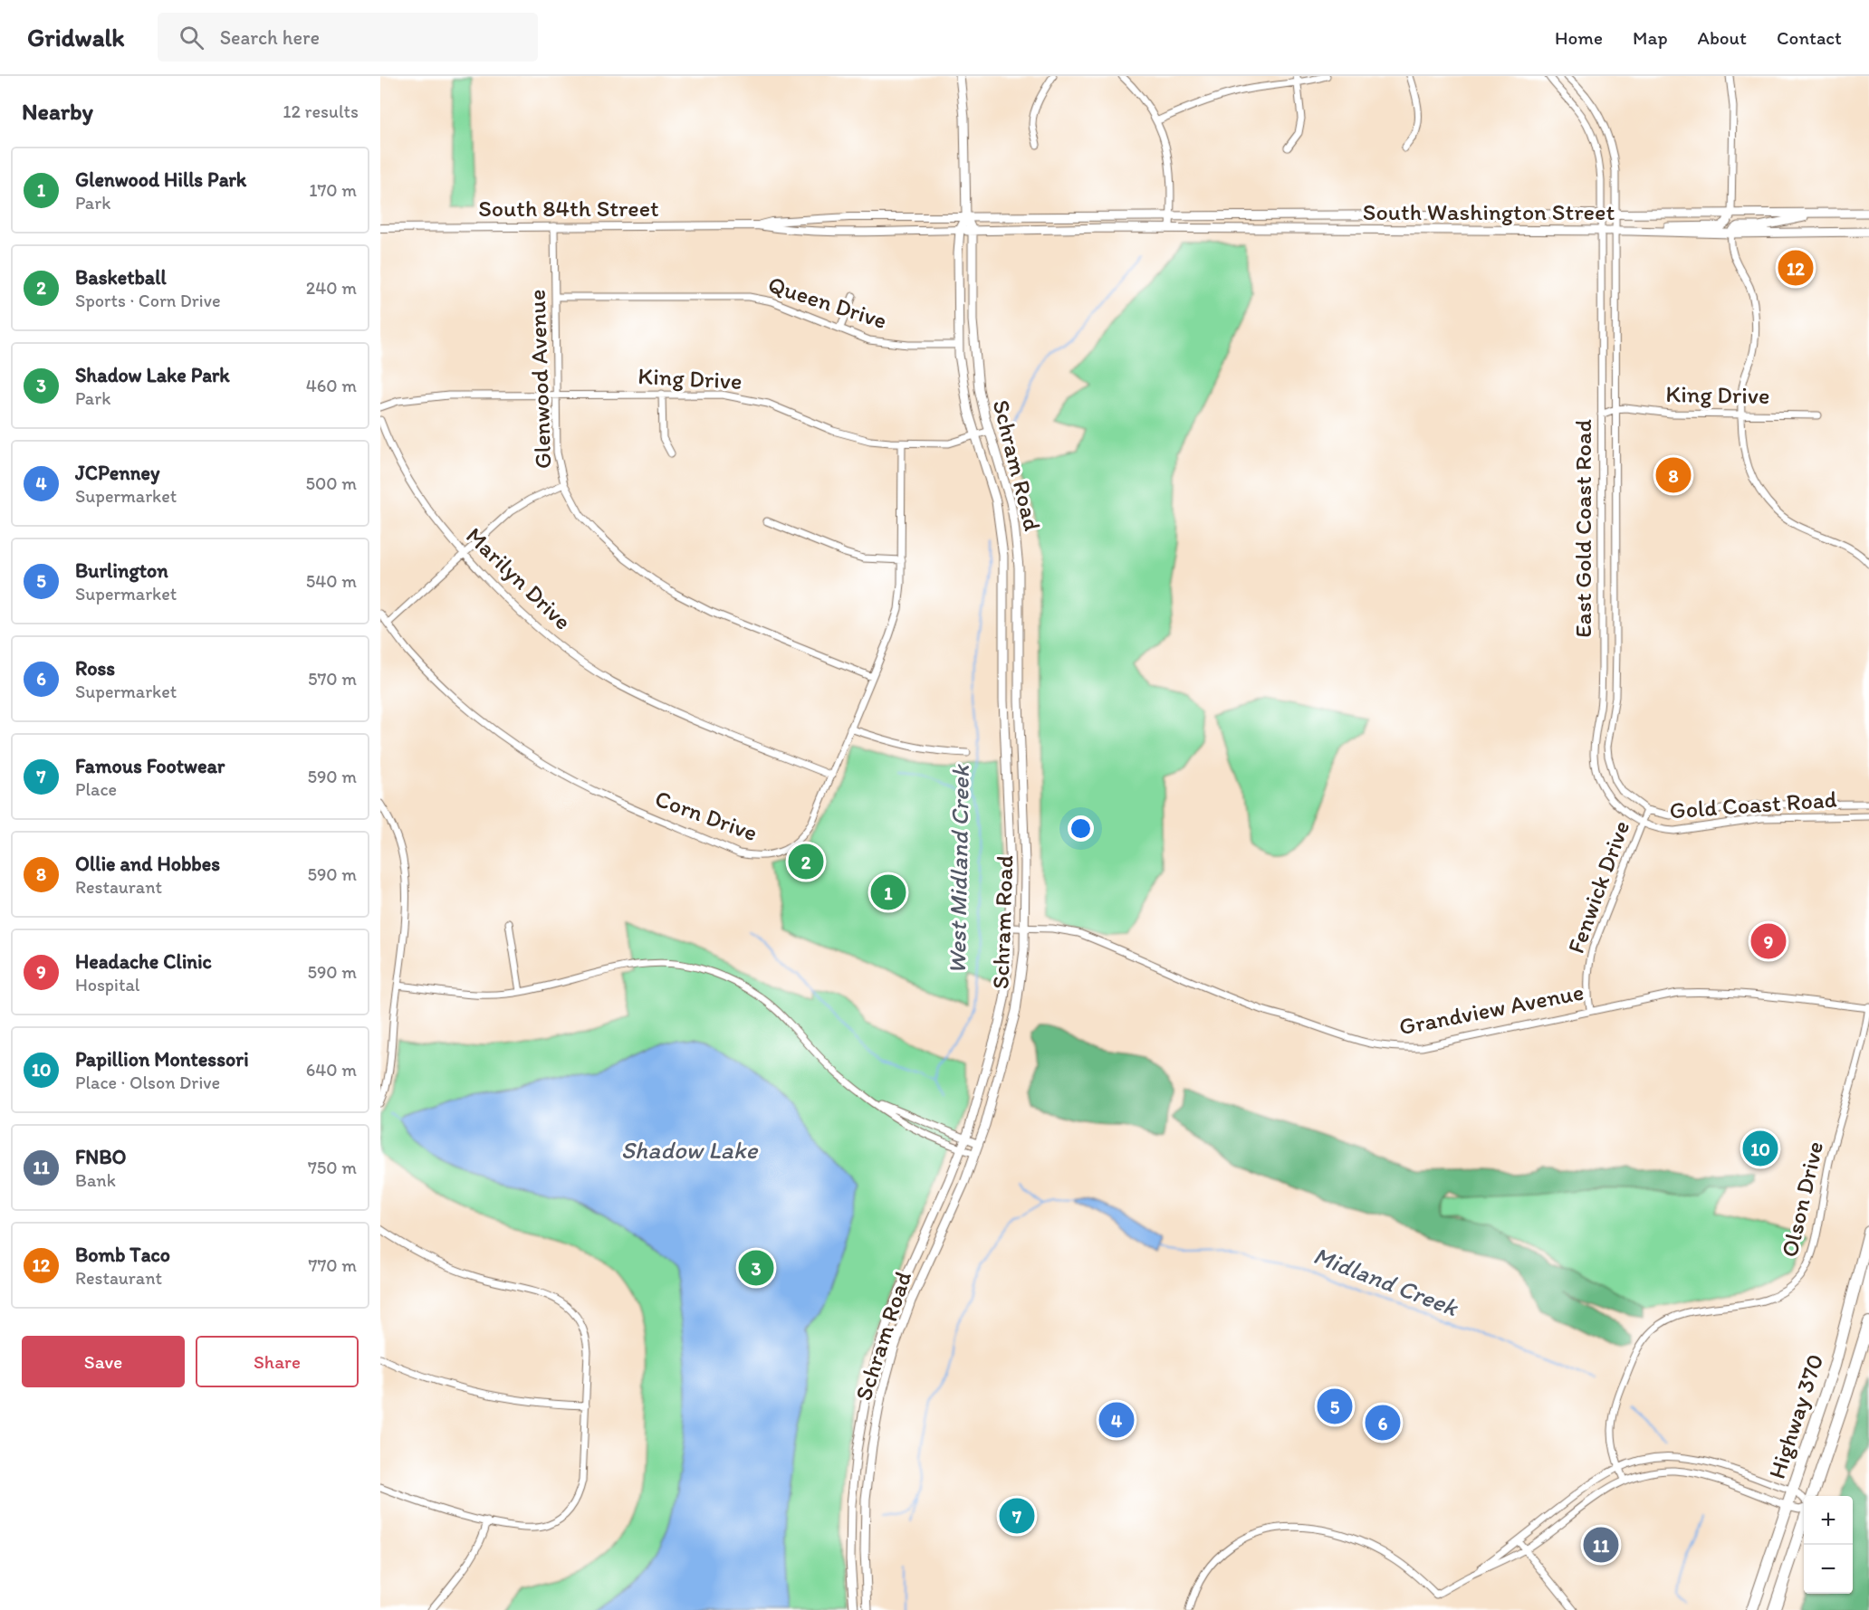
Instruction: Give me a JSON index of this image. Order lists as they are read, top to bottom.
{
  "streets": {
    "highway": ["Highway 370"],
    "main road": ["South 84th Street", "South Washington Street", "Schram Road"],
    "street": [
      "Queen Drive",
      "King Drive",
      "Glenwood Avenue",
      "East Gold Coast Road",
      "Marilyn Drive",
      "Gold Coast Road",
      "Corn Drive",
      "Fenwick Drive",
      "Grandview Avenue",
      "Olson Drive"
    ]
  },
  "crossings": [
    ["South 84th Street", "South Washington Street"],
    ["South 84th Street", "Glenwood Avenue"],
    ["South 84th Street", "Schram Road"],
    ["South Washington Street", "East Gold Coast Road"],
    ["Queen Drive", "Glenwood Avenue"],
    ["Queen Drive", "Schram Road"],
    ["King Drive", "Glenwood Avenue"],
    ["King Drive", "Schram Road"],
    ["King Drive", "East Gold Coast Road"],
    ["King Drive", "Corn Drive"],
    ["Glenwood Avenue", "Corn Drive"],
    ["Schram Road", "Grandview Avenue"],
    ["East Gold Coast Road", "Gold Coast Road"],
    ["East Gold Coast Road", "Fenwick Drive"],
    ["Marilyn Drive", "Corn Drive"],
    ["Gold Coast Road", "Fenwick Drive"],
    ["Fenwick Drive", "Grandview Avenue"],
    ["Grandview Avenue", "Olson Drive"]
  ],
  "water": ["West Midland Creek", "Shadow Lake", "Midland Creek"],
  "page": {
    "header": "Gridwalk",
    "search": "Search here",
    "nav": [
      "Home",
      "Map",
      "About",
      "Contact"
    ],
    "heading": ["Nearby", "12 results"],
    "list": [
      {
        "mark": "1",
        "name": "Glenwood Hills Park",
        "note": "Park",
        "value": "170 m"
      },
      {
        "mark": "2",
        "name": "Basketball",
        "note": "Sports · Corn Drive",
        "value": "240 m"
      },
      {
        "mark": "3",
        "name": "Shadow Lake Park",
        "note": "Park",
        "value": "460 m"
      },
      {
        "mark": "4",
        "name": "JCPenney",
        "note": "Supermarket",
        "value": "500 m"
      },
      {
        "mark": "5",
        "name": "Burlington",
        "note": "Supermarket",
        "value": "540 m"
      },
      {
        "mark": "6",
        "name": "Ross",
        "note": "Supermarket",
        "value": "570 m"
      },
      {
        "mark": "7",
        "name": "Famous Footwear",
        "note": "Place",
        "value": "590 m"
      },
      {
        "mark": "8",
        "name": "Ollie and Hobbes",
        "note": "Restaurant",
        "value": "590 m"
      },
      {
        "mark": "9",
        "name": "Headache Clinic",
        "note": "Hospital",
        "value": "590 m"
      },
      {
        "mark": "10",
        "name": "Papillion Montessori",
        "note": "Place · Olson Drive",
        "value": "640 m"
      },
      {
        "mark": "11",
        "name": "FNBO",
        "note": "Bank",
        "value": "750 m"
      },
      {
        "mark": "12",
        "name": "Bomb Taco",
        "note": "Restaurant",
        "value": "770 m"
      }
    ],
    "pins": [
      "12",
      "8",
      "2",
      "1",
      "9",
      "10",
      "3",
      "5",
      "4",
      "6",
      "7",
      "11"
    ],
    "buttons": ["Save", "Share"],
    "map_buttons": ["+", "−"]
  }
}
